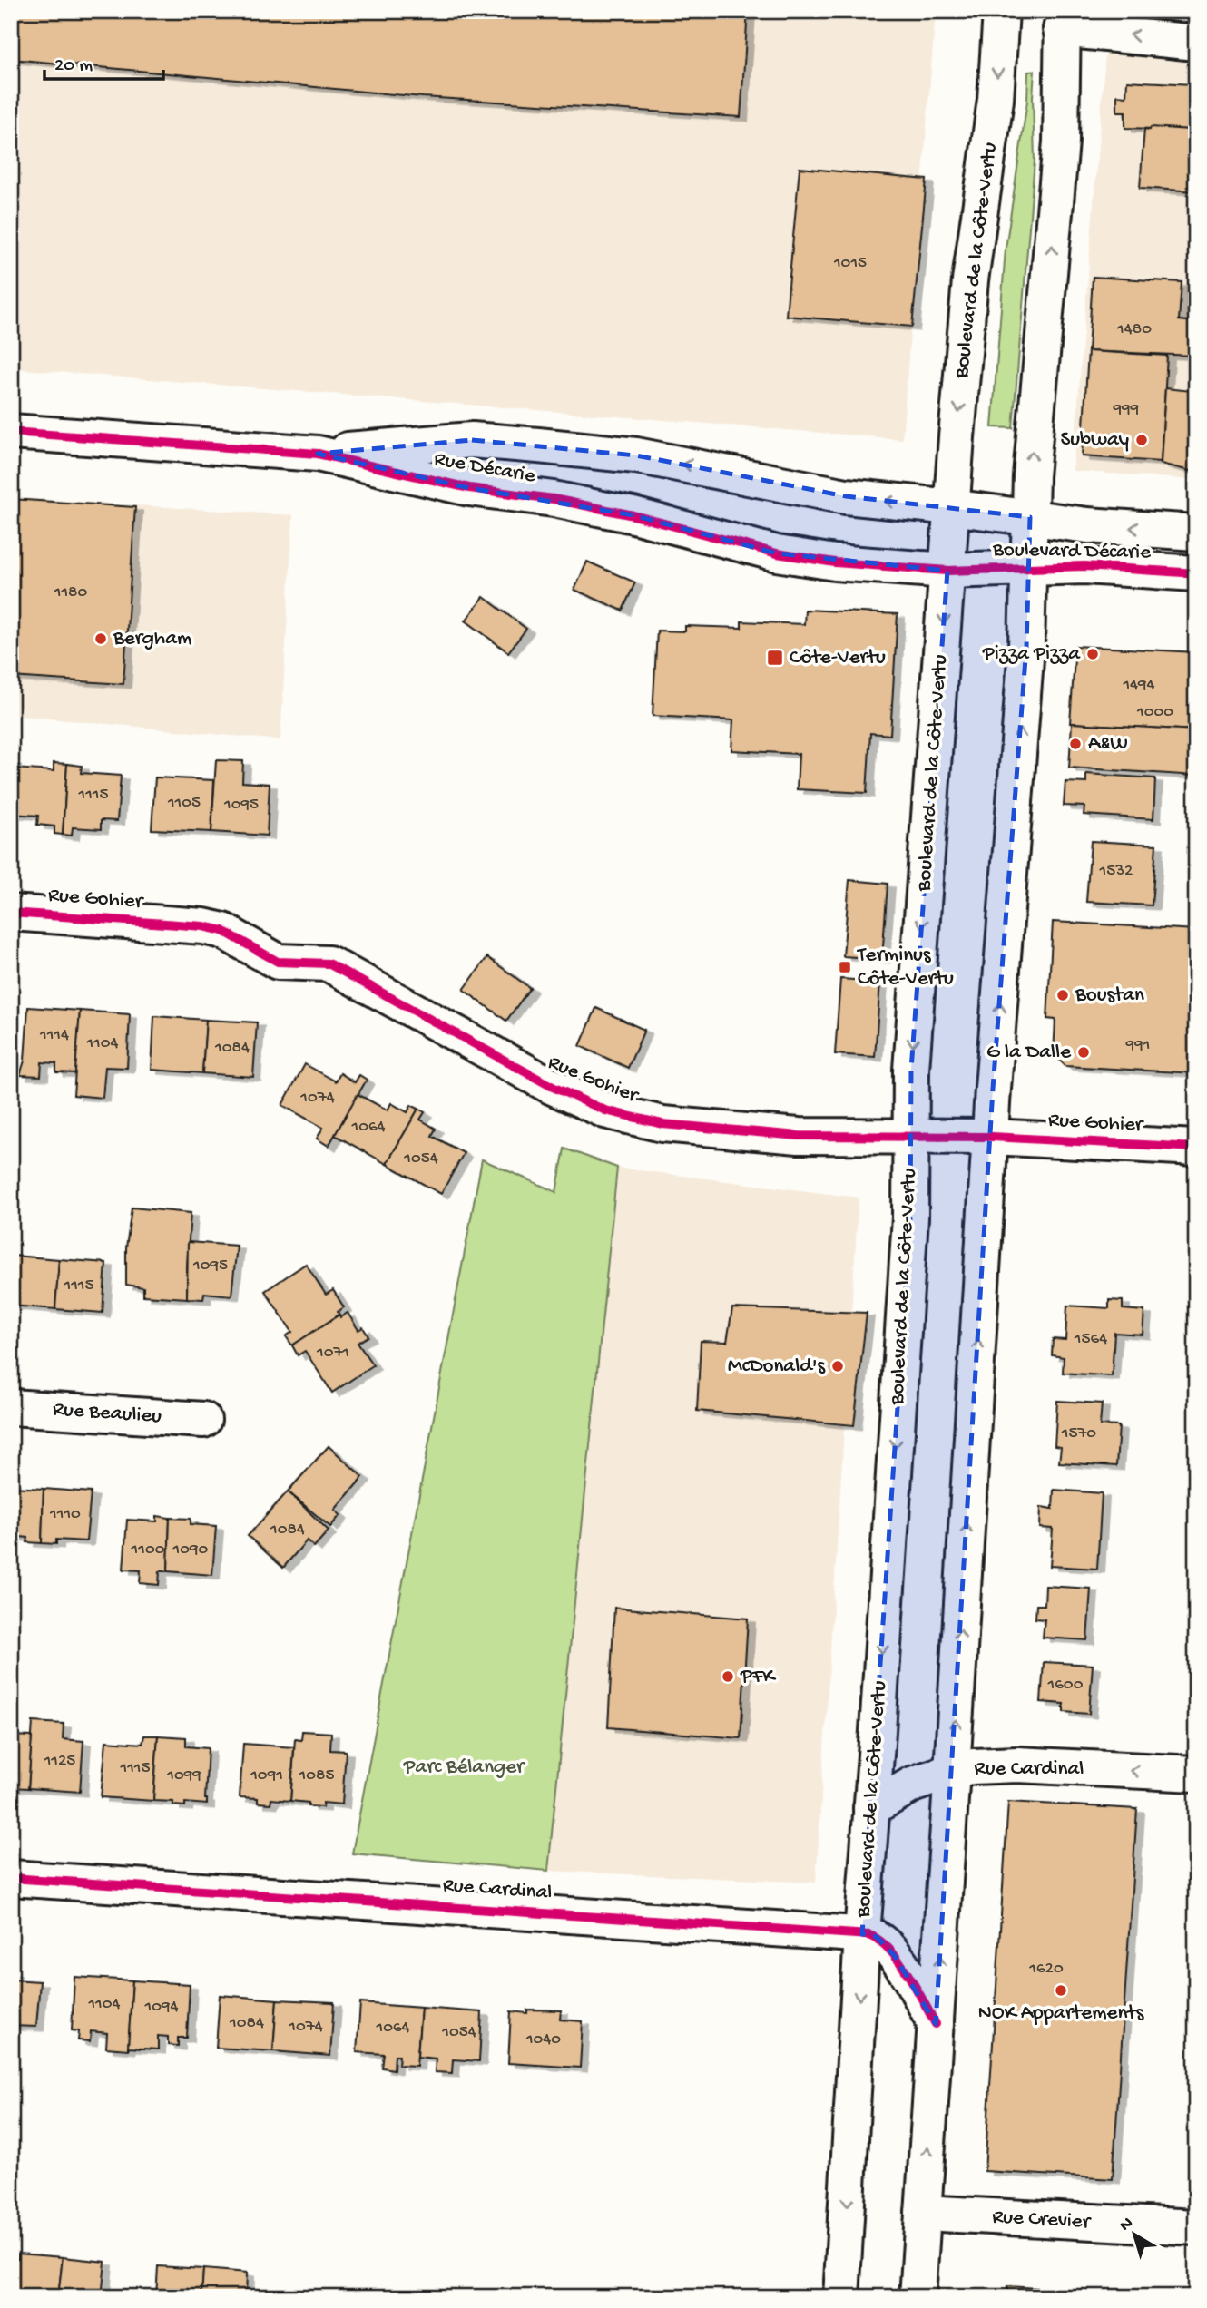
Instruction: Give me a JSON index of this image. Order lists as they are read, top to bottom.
{
  "streets": {
    "street": [
      "Boulevard de la Côte-Vertu",
      "Rue Décarie",
      "Boulevard Décarie",
      "Rue Gohier",
      "Rue Beaulieu",
      "Rue Cardinal",
      "Rue Crevier"
    ]
  },
  "crossings": [
    ["Boulevard de la Côte-Vertu", "Rue Décarie"],
    ["Boulevard de la Côte-Vertu", "Boulevard Décarie"],
    ["Boulevard de la Côte-Vertu", "Rue Gohier"],
    ["Boulevard de la Côte-Vertu", "Rue Cardinal"],
    ["Rue Décarie", "Boulevard Décarie"]
  ],
  "parks": ["Parc Bélanger"],
  "places": {
    "other": [
      "Subway",
      "Bergham",
      "Pizza Pizza",
      "A&W",
      "Boustan",
      "G la Dalle",
      "McDonald's",
      "PFK",
      "NOK Appartements"
    ],
    "transit": ["Côte-Vertu", "Terminus Côte-Vertu"]
  },
  "house_numbers": [
    "1015",
    "1480",
    "999",
    "1180",
    "1494",
    "1000",
    "1115",
    "1105",
    "1095",
    "1532",
    "1114",
    "1104",
    "991",
    "1084",
    "1074",
    "1064",
    "1054",
    "1095",
    "1115",
    "1564",
    "1071",
    "1570",
    "1110",
    "1084",
    "1100",
    "1090",
    "1600",
    "1125",
    "1115",
    "1099",
    "1091",
    "1085",
    "1620",
    "1104",
    "1094",
    "1084",
    "1074",
    "1064",
    "1054",
    "1040"
  ],
  "scale_bar": "20 m",
  "north": "top left"
}
